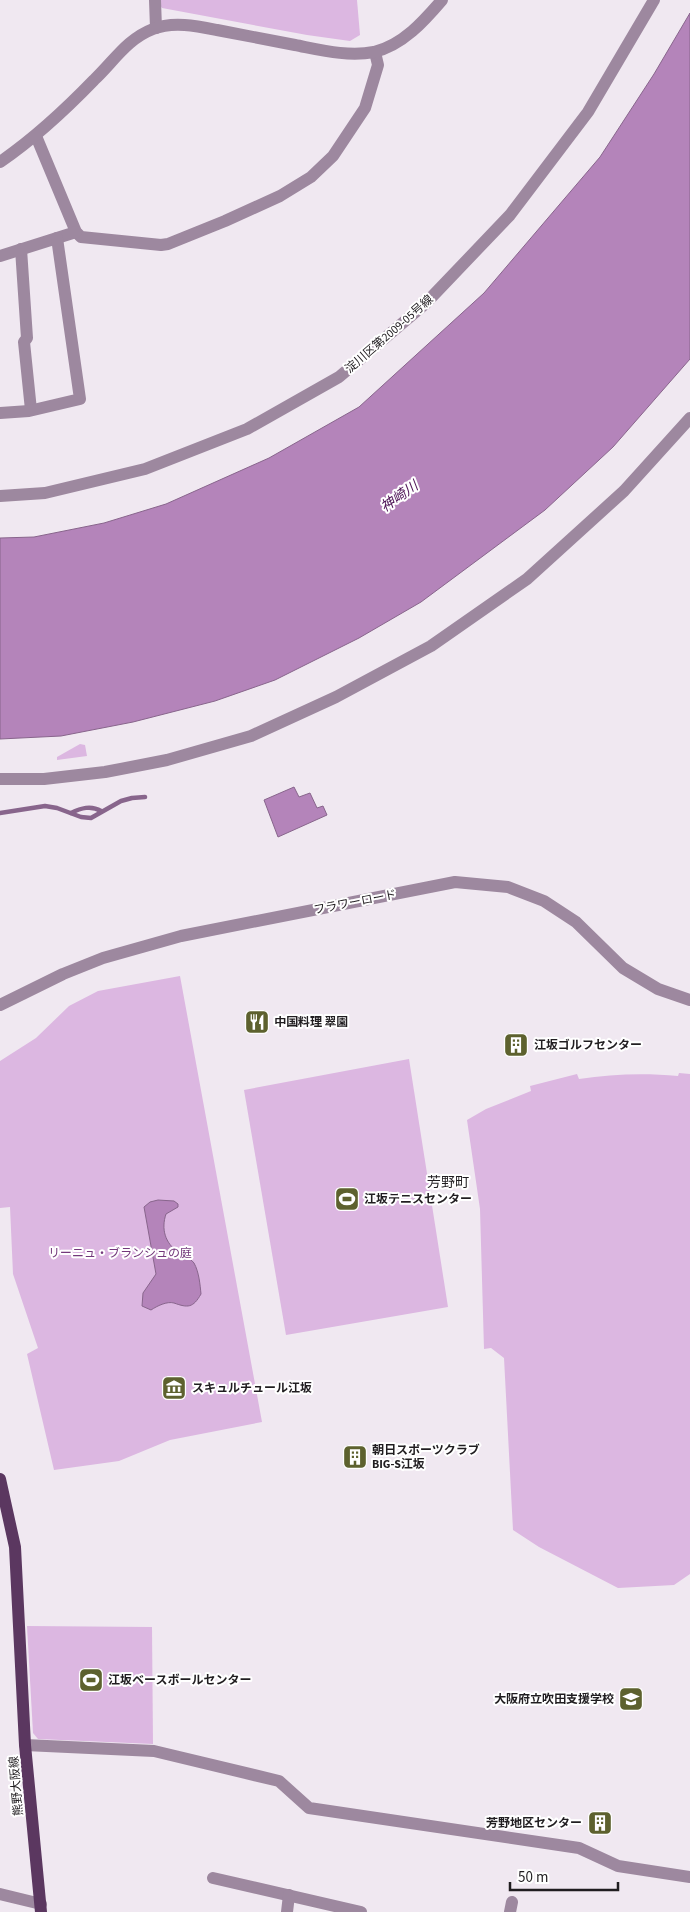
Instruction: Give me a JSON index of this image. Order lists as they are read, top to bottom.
{
  "streets": {
    "main road": ["熊野大阪線"],
    "street": ["淀川区第2009-05号線", "フラワーロード"]
  },
  "districts": ["芳野町"],
  "water": ["神崎川"],
  "parks": ["リーニュ・ブランシュの庭"],
  "places": {
    "restaurant": ["中国料理 翠園"],
    "building": ["江坂ゴルフセンター", "朝日スポーツクラブ BIG-S江坂", "芳野地区センター"],
    "sports": ["江坂テニスセンター", "江坂ベースボールセンター"],
    "museum": ["スキュルチュール江坂"],
    "school or university": ["大阪府立吹田支援学校"]
  },
  "scale_bar": "50 m"
}
